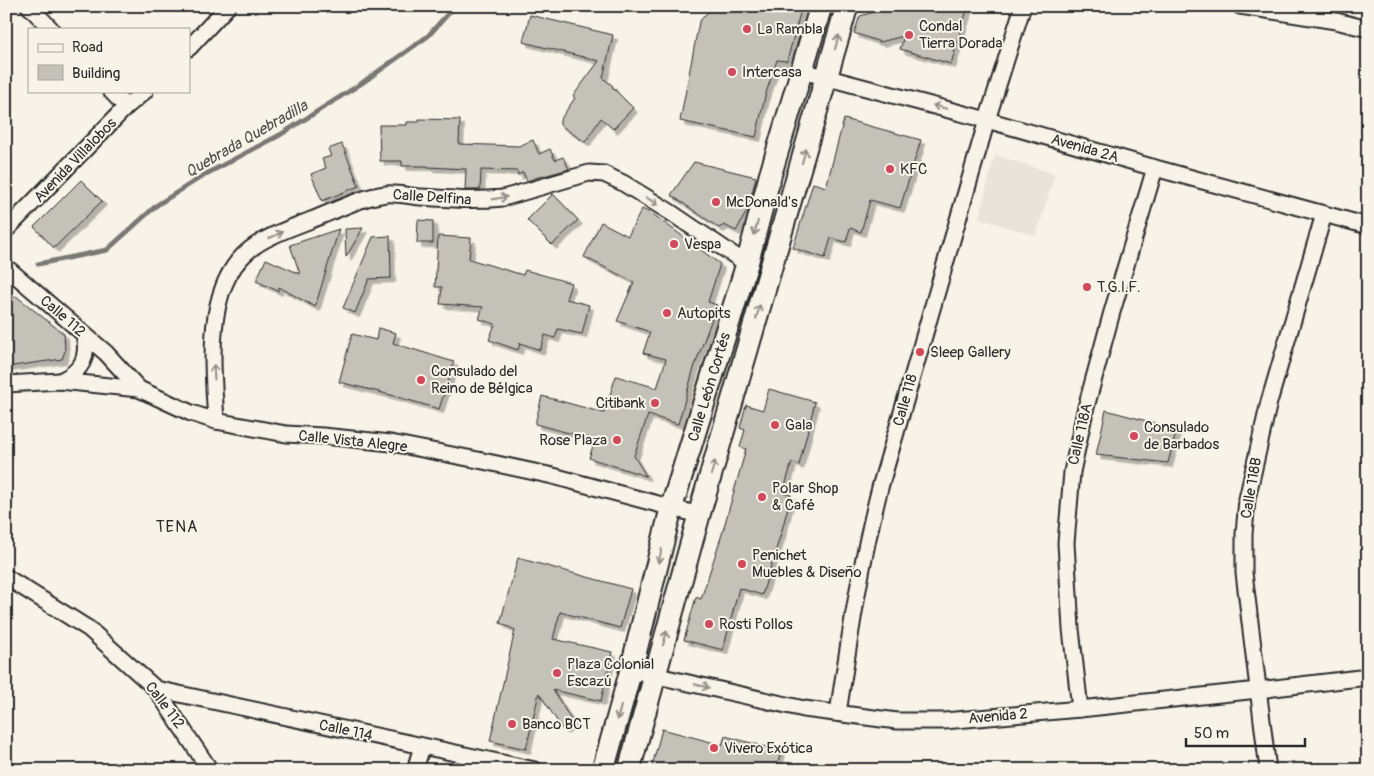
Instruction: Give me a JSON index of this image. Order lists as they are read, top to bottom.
{
  "streets": {
    "main road": ["Calle León Cortés"],
    "street": [
      "Avenida 2A",
      "Avenida Villalobos",
      "Calle Delfina",
      "Calle 112",
      "Calle 118",
      "Calle 118A",
      "Calle Vista Alegre",
      "Calle 118B",
      "Avenida 2",
      "Calle 114"
    ]
  },
  "crossings": [
    ["Avenida 2A", "Calle León Cortés"],
    ["Avenida 2A", "Calle 118"],
    ["Avenida 2A", "Calle 118A"],
    ["Avenida 2A", "Calle 118B"],
    ["Calle Delfina", "Calle León Cortés"],
    ["Calle Delfina", "Calle Vista Alegre"],
    ["Calle 112", "Calle Vista Alegre"],
    ["Calle 112", "Calle 114"],
    ["Calle León Cortés", "Calle Vista Alegre"],
    ["Calle León Cortés", "Avenida 2"],
    ["Calle 118", "Avenida 2"],
    ["Calle 118A", "Avenida 2"],
    ["Calle 118B", "Avenida 2"]
  ],
  "districts": ["TENA"],
  "water": ["Quebrada Quebradilla"],
  "places": [
    "La Rambla",
    "Condal Tierra Dorada",
    "Intercasa",
    "KFC",
    "McDonald's",
    "Vespa",
    "T.G.I.F.",
    "Autopits",
    "Sleep Gallery",
    "Consulado del Reino de Bélgica",
    "Citibank",
    "Gala",
    "Consulado de Barbados",
    "Rose Plaza",
    "Polar Shop & Café",
    "Penichet Muebles & Diseño",
    "Rosti Pollos",
    "Plaza Colonial Escazú",
    "Banco BCT",
    "Vivero Exótica"
  ],
  "legend": ["Road", "Building"],
  "scale_bar": "50 m"
}
